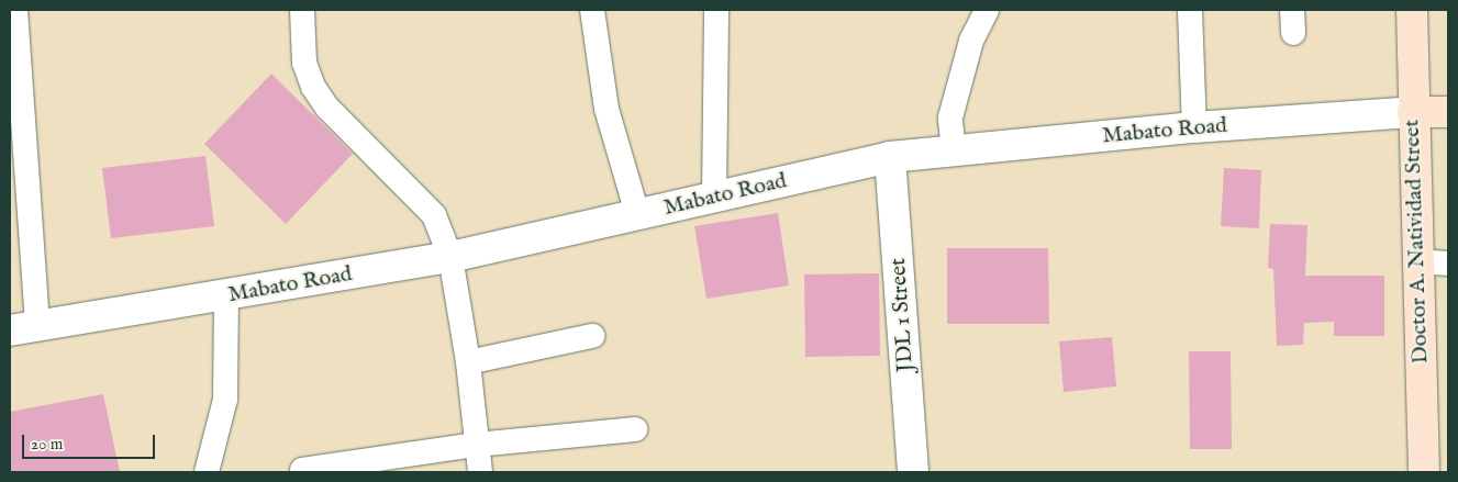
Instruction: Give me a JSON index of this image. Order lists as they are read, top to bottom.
{
  "streets": {
    "main road": ["Mabato Road", "Doctor A. Natividad Street"],
    "street": ["JDL 1 Street"]
  },
  "crossings": [
    ["Mabato Road", "Doctor A. Natividad Street"],
    ["Mabato Road", "JDL 1 Street"]
  ],
  "scale_bar": "20 m"
}
